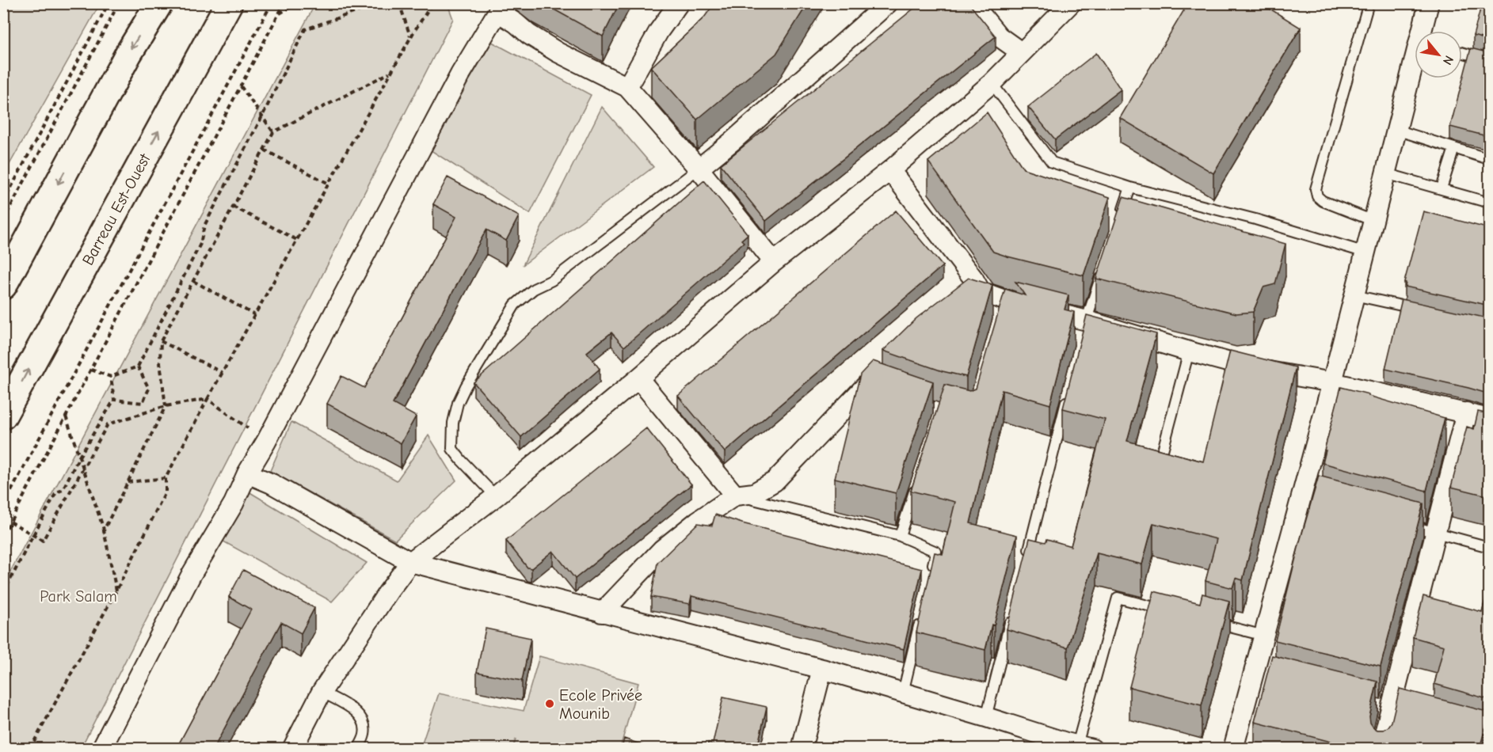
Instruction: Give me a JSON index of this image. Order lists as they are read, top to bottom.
{
  "streets": {
    "main road": ["Barreau Est-Ouest"]
  },
  "parks": ["Park Salam"],
  "places": ["Ecole Privée Mounib"],
  "north": "bottom right"
}
